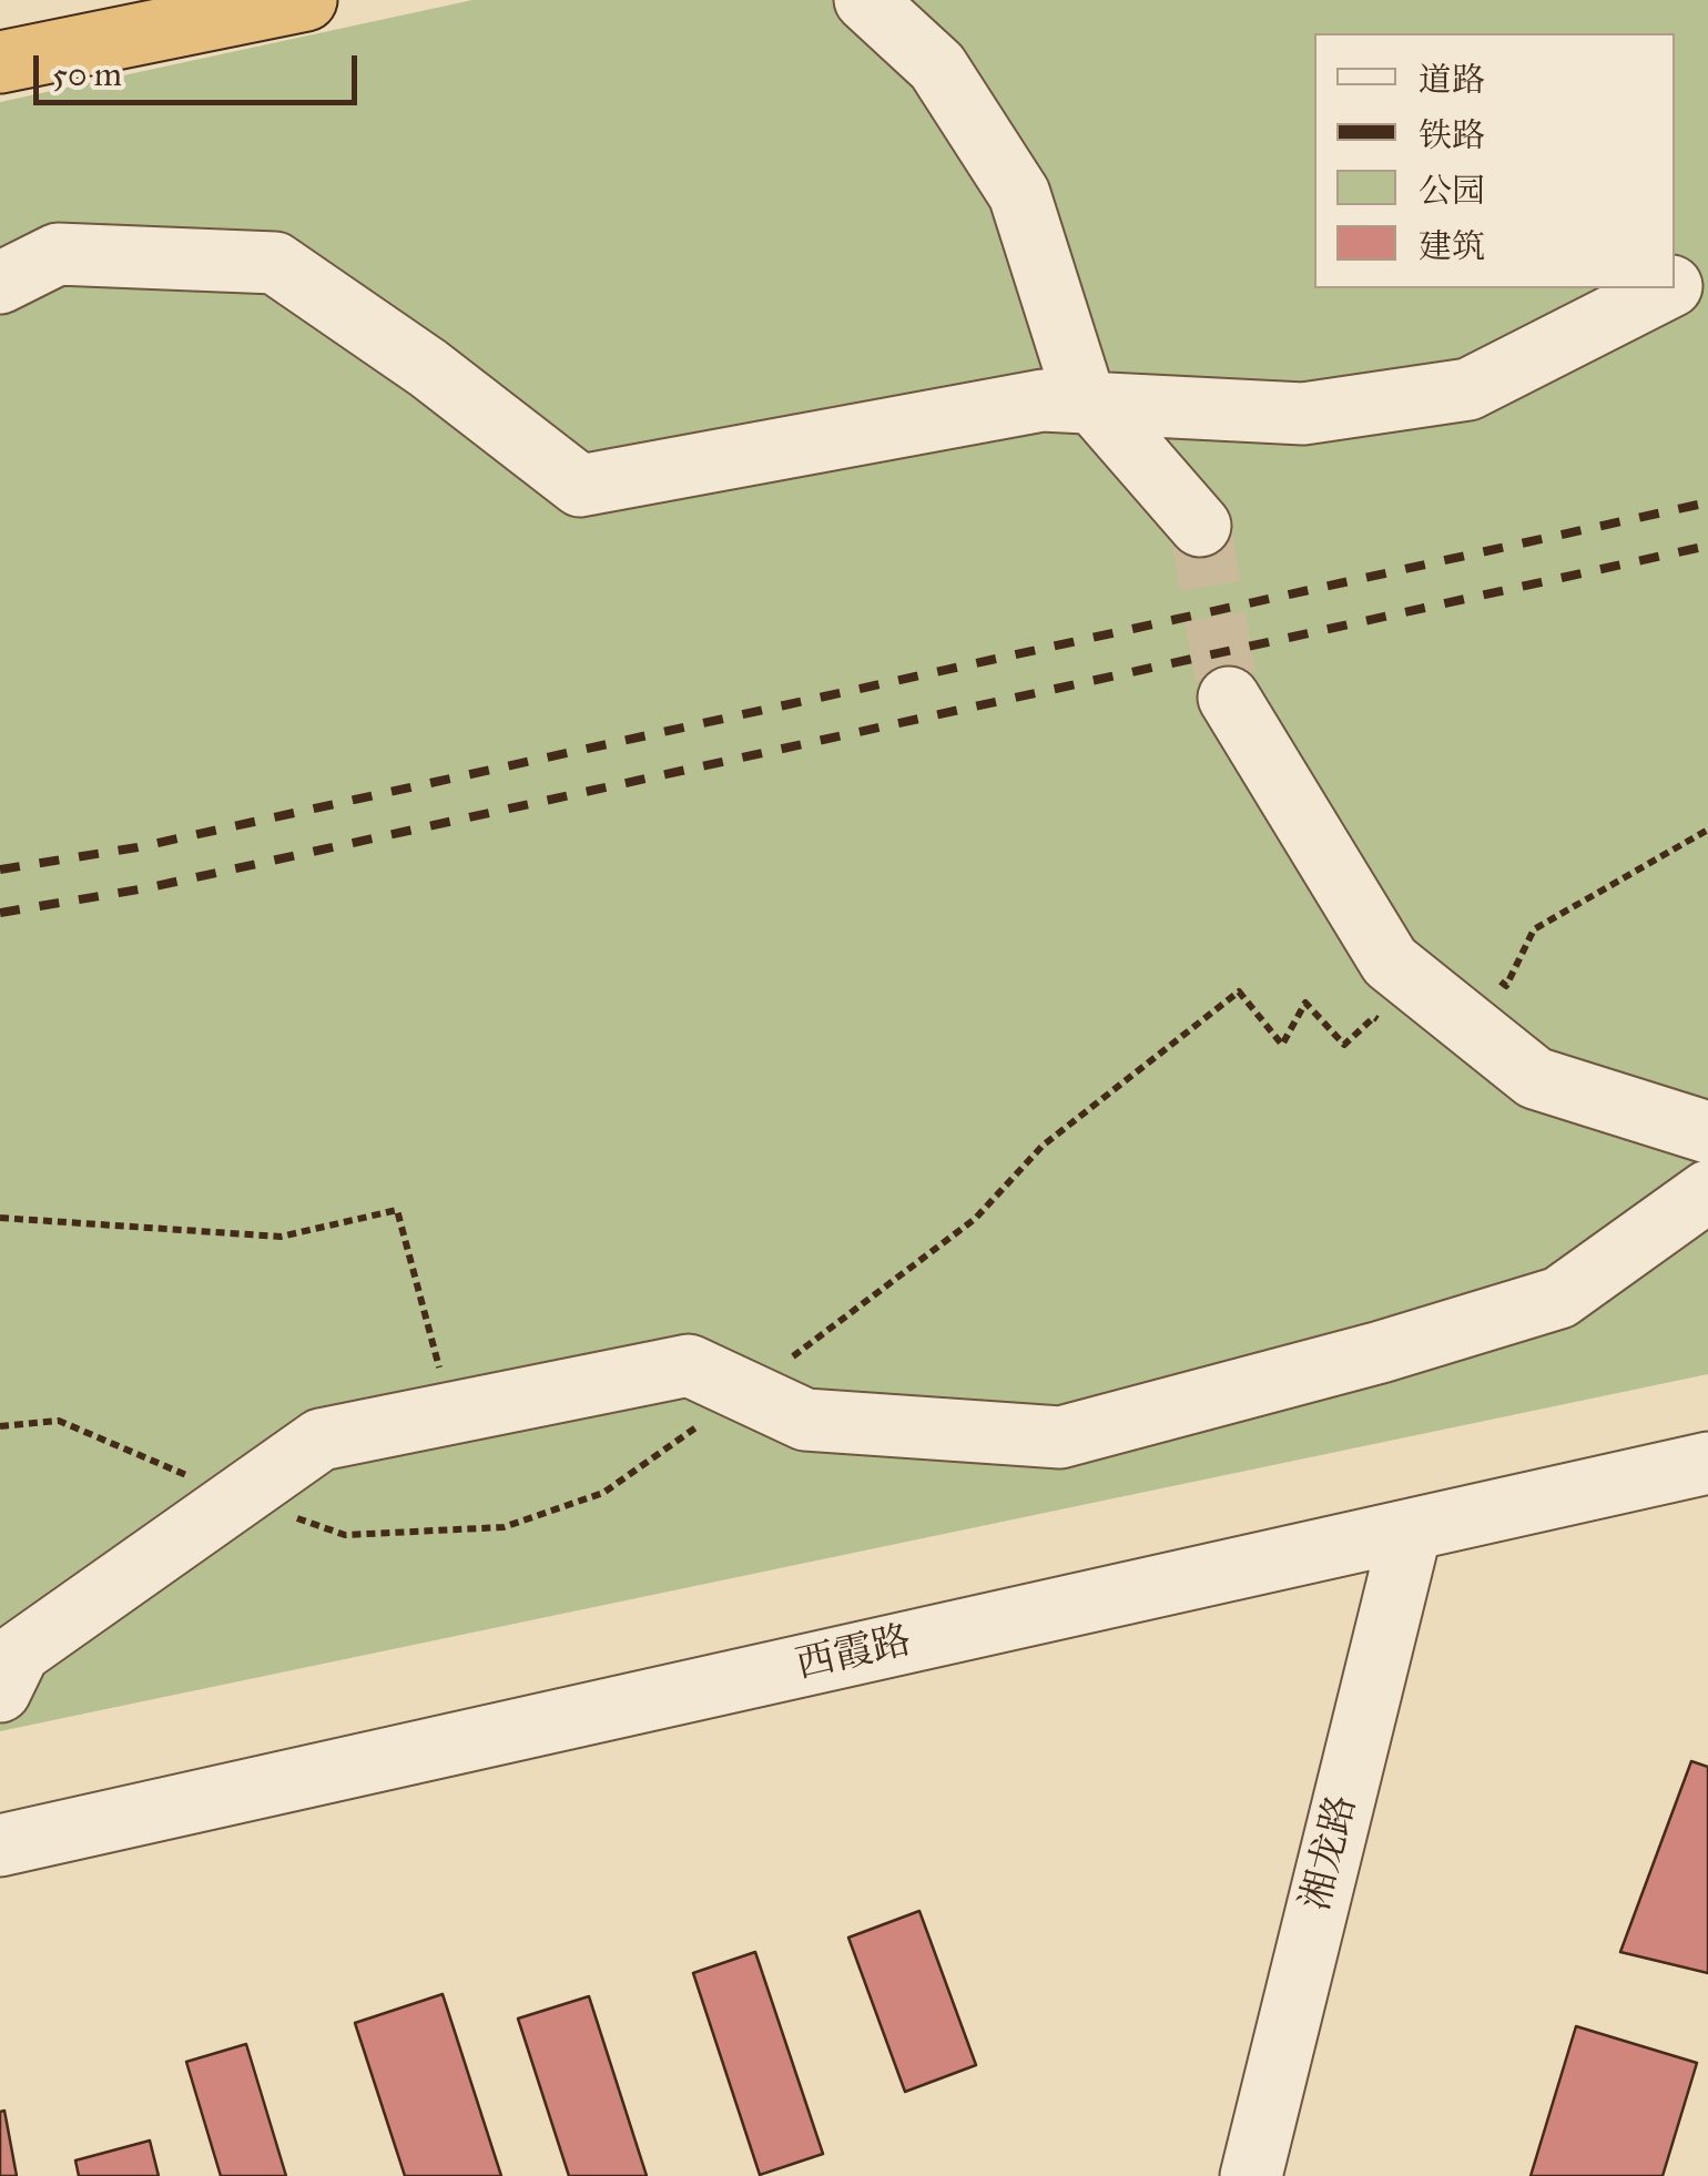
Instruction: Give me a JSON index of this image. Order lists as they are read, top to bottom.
{
  "streets": {
    "street": ["西霞路", "湘龙路"]
  },
  "crossings": [
    ["西霞路", "湘龙路"]
  ],
  "legend": [
    "道路",
    "铁路",
    "公园",
    "建筑"
  ],
  "scale_bar": "50 m"
}
